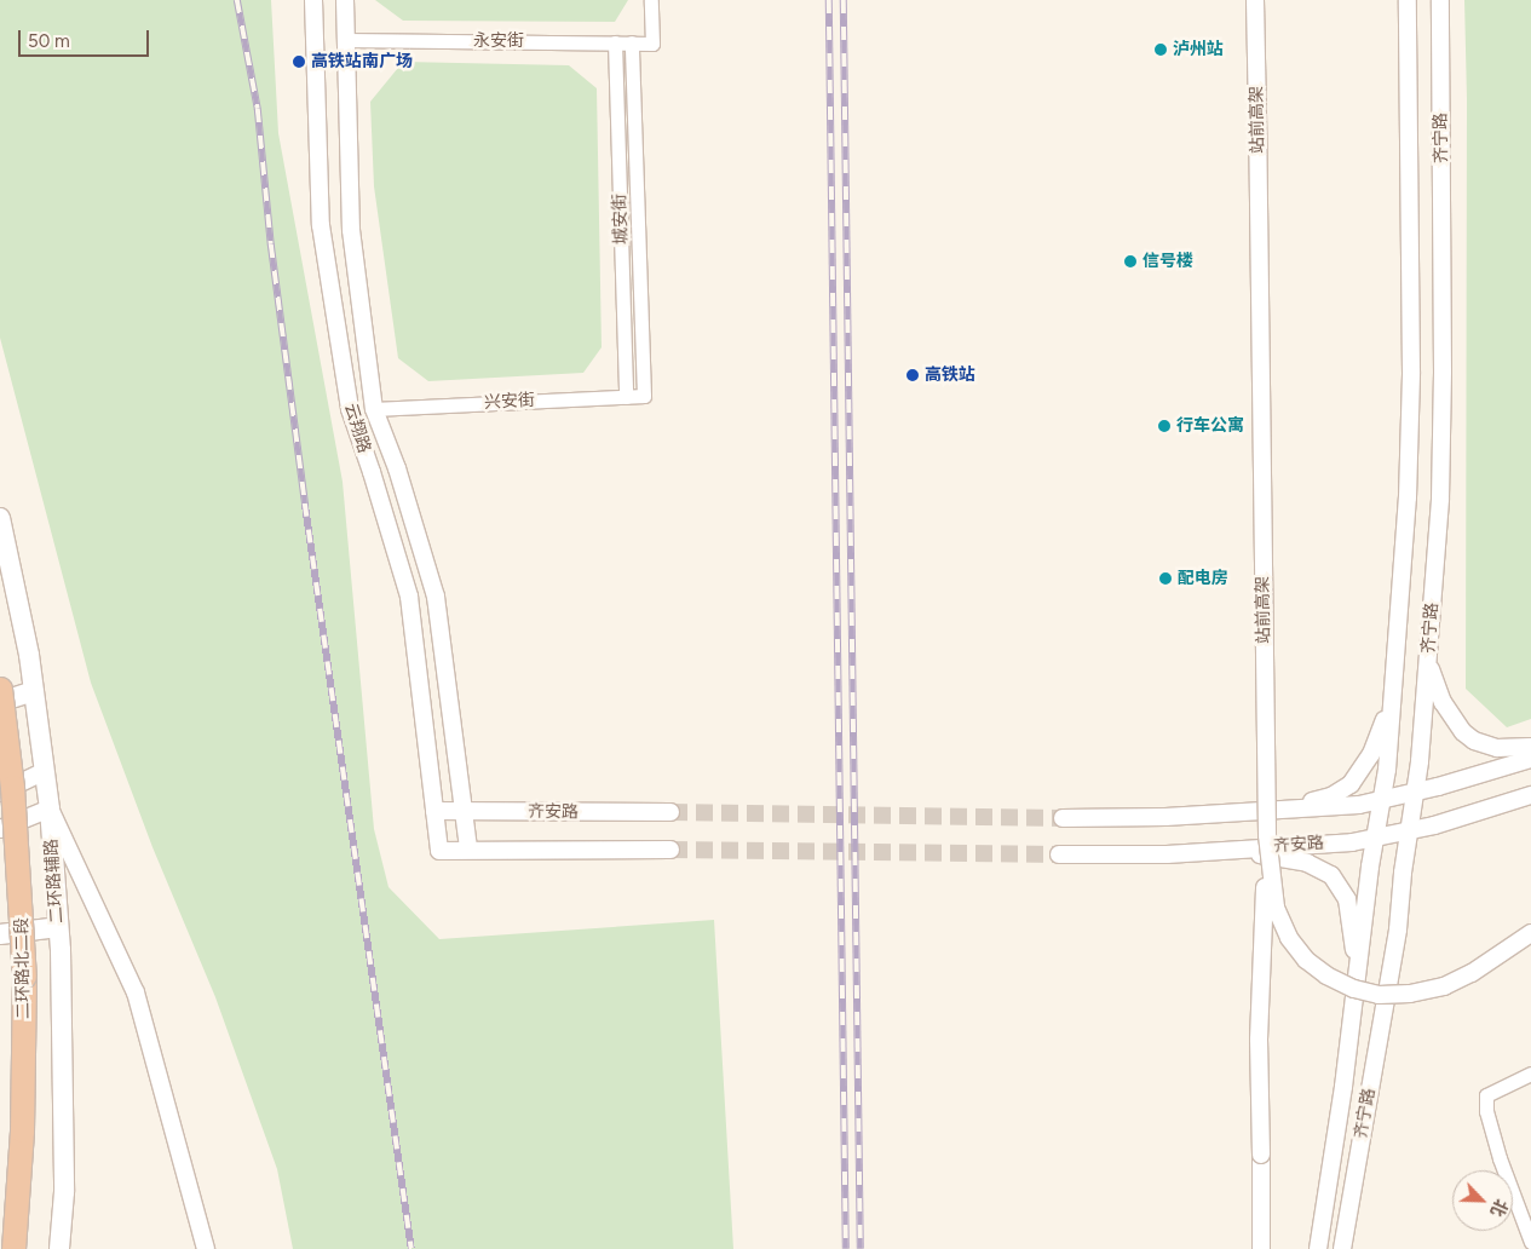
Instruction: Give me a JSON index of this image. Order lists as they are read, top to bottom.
{
  "streets": {
    "highway": ["二环路北二段"],
    "main road": ["二环路辅路"],
    "street": [
      "永安街",
      "站前高架",
      "齐宁路",
      "城安街",
      "兴安街",
      "云翔路",
      "齐安路"
    ]
  },
  "crossings": [
    ["永安街", "城安街"],
    ["永安街", "云翔路"],
    ["齐宁路", "齐安路"],
    ["城安街", "兴安街"],
    ["兴安街", "云翔路"],
    ["云翔路", "齐安路"]
  ],
  "places": [
    "泸州站",
    "高铁站南广场",
    "信号楼",
    "高铁站",
    "行车公寓",
    "配电房"
  ],
  "scale_bar": "50 m",
  "north": "bottom right"
}
